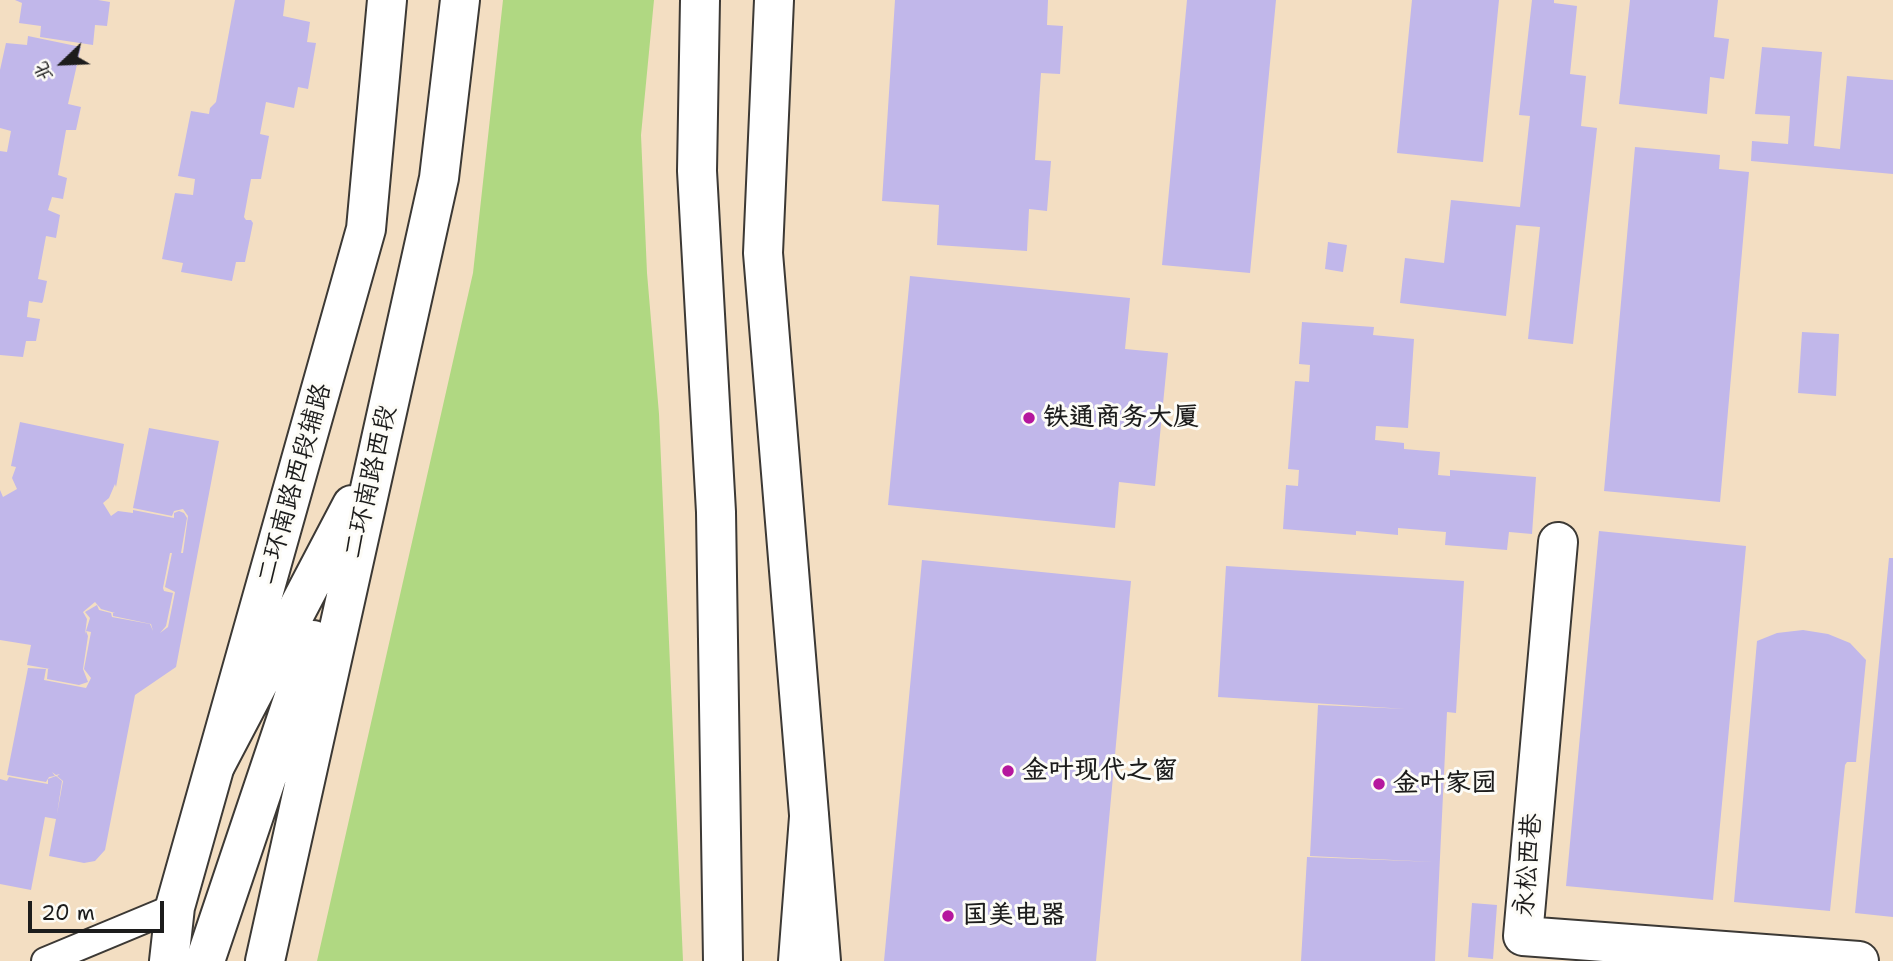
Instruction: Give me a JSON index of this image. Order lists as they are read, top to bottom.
{
  "streets": {
    "main road": ["二环南路西段", "二环南路西段辅路", "永松西巷"]
  },
  "places": [
    "铁通商务大厦",
    "金叶现代之窗",
    "金叶家园",
    "国美电器"
  ],
  "scale_bar": "20 m",
  "north": "bottom left"
}
